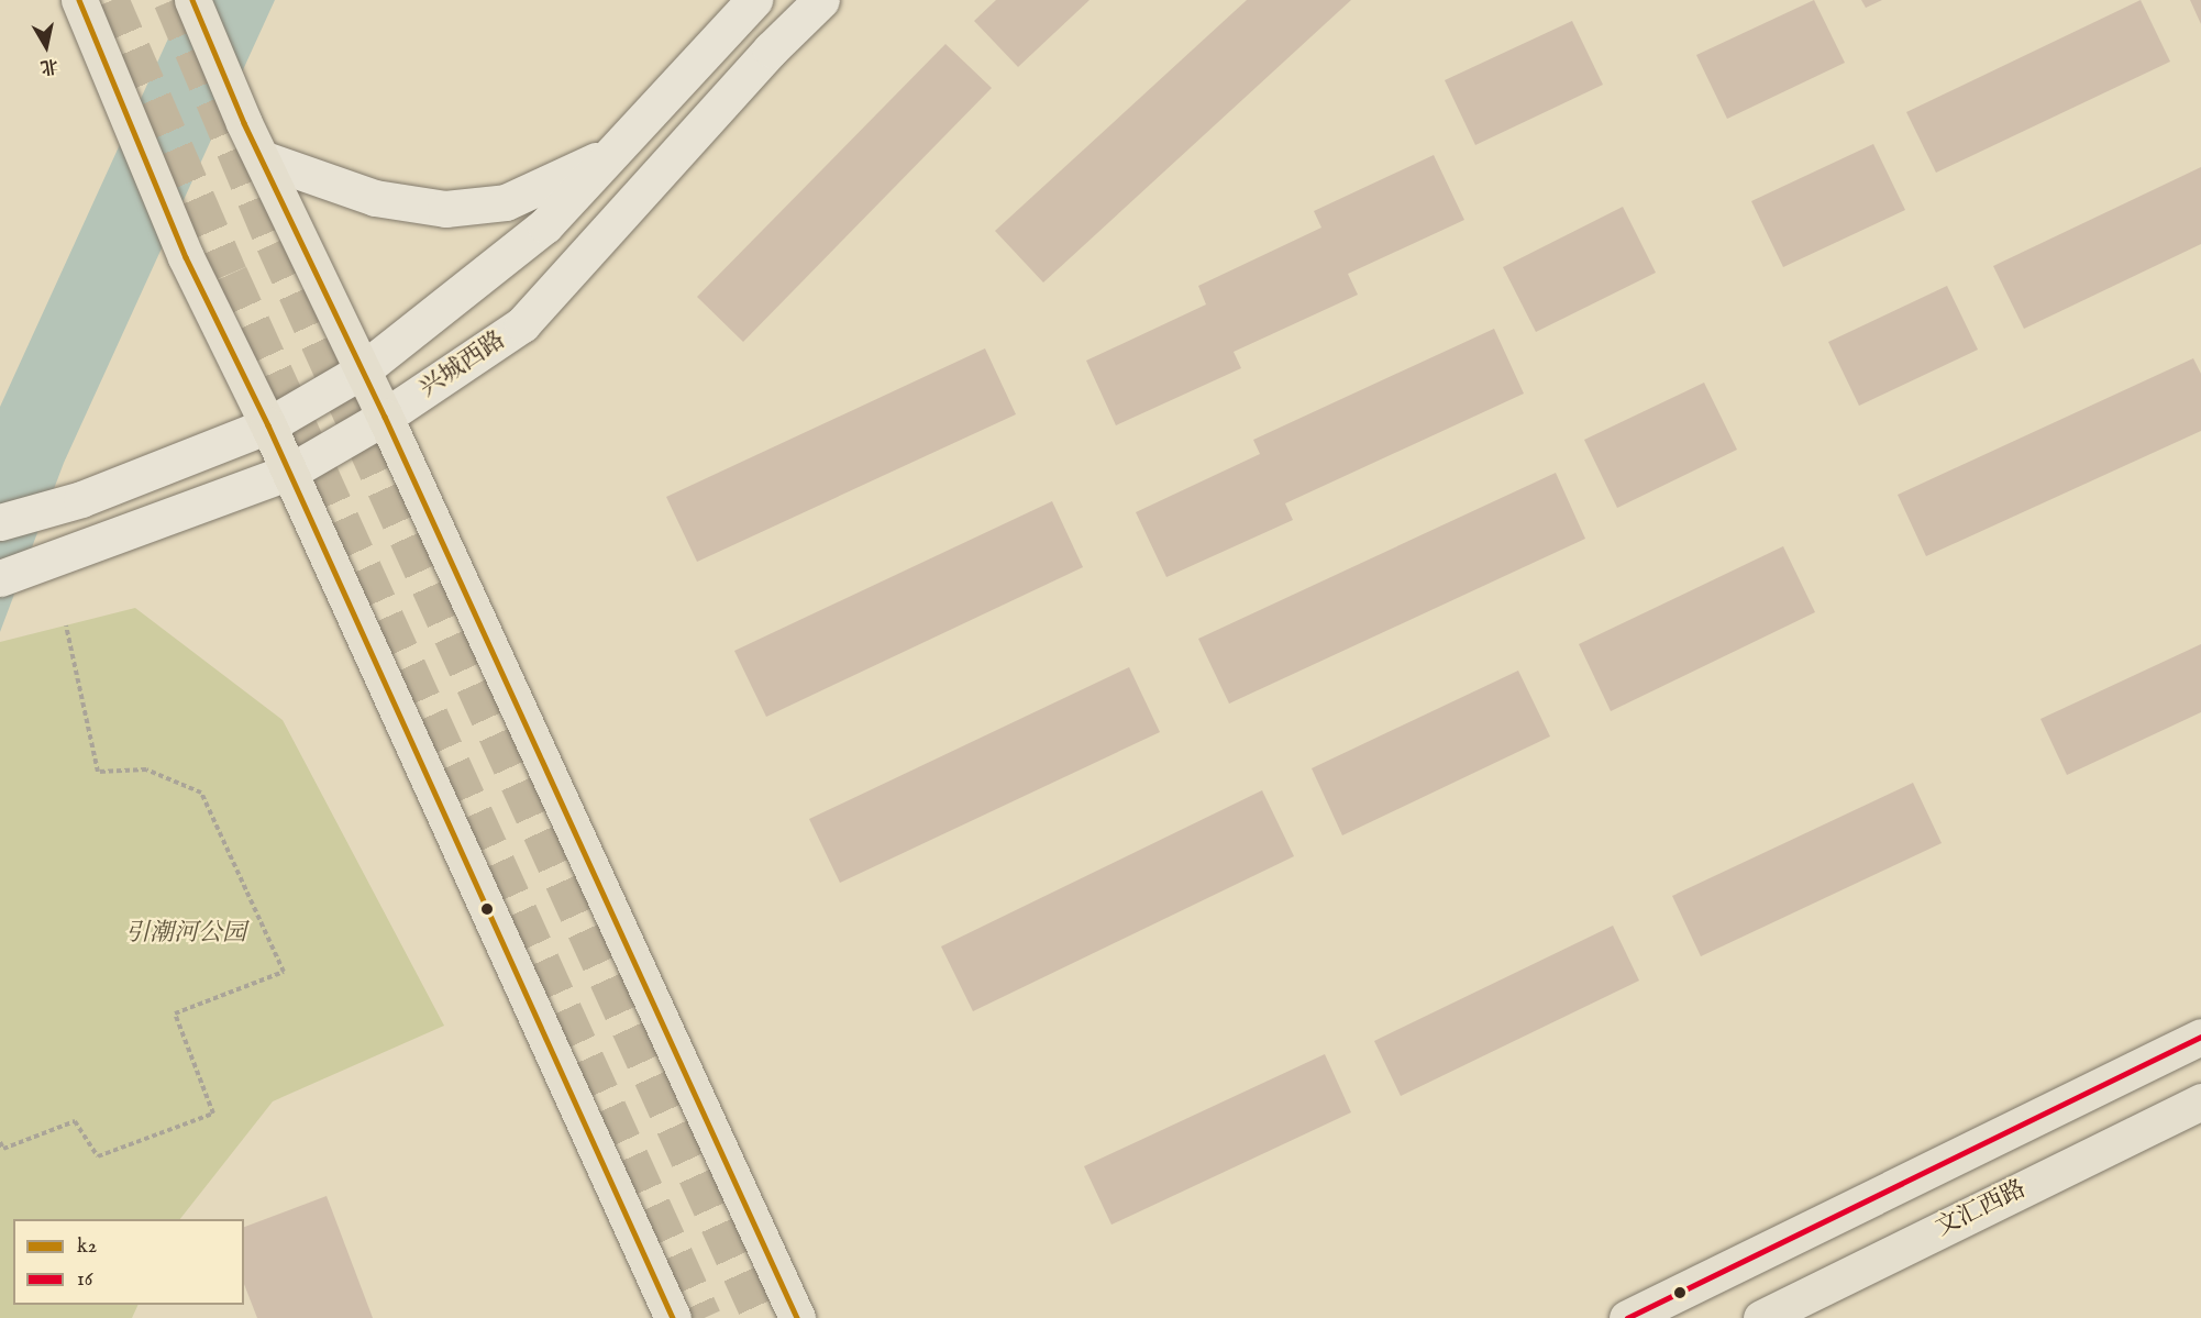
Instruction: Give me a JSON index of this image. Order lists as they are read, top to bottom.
{
  "streets": {
    "main road": ["文汇西路"],
    "street": ["兴城西路"]
  },
  "parks": ["引潮河公园"],
  "lines": ["transit line k2", "transit line 16"],
  "legend": ["k2", "16"],
  "north": "bottom"
}
